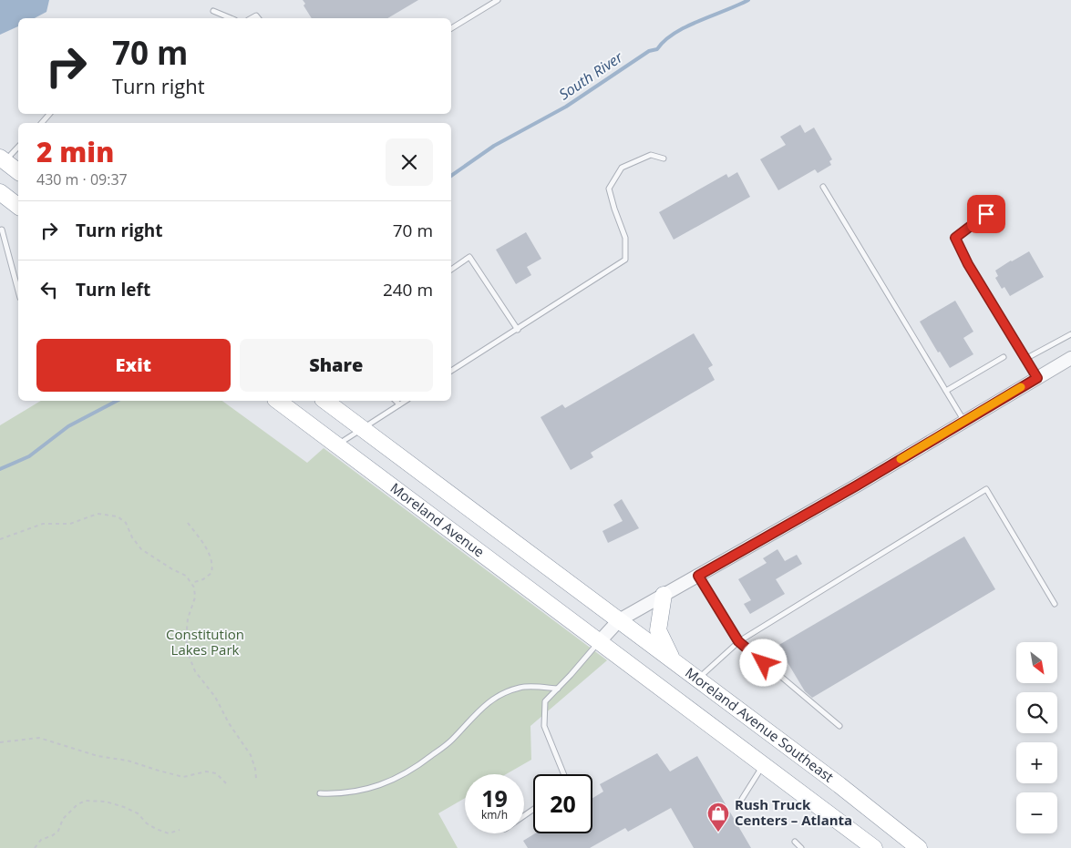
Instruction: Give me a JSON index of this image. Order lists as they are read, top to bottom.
{
  "streets": {
    "highway": ["Moreland Avenue", "Moreland Avenue Southeast"]
  },
  "crossings": [
    ["Moreland Avenue", "Moreland Avenue Southeast"]
  ],
  "water": ["South River"],
  "parks": ["Constitution Lakes Park"],
  "places": {
    "shop": ["Rush Truck Centers – Atlanta"]
  },
  "north": "bottom right",
  "page": {
    "turn": ["70 m", "Turn right"],
    "heading": ["2 min", "430 m · 09:37"],
    "list": [
      {
        "name": "Turn right",
        "value": "70 m"
      },
      {
        "name": "Turn left",
        "value": "240 m"
      }
    ],
    "buttons": ["Exit", "Share"],
    "map_buttons": ["+", "−"],
    "speed": "19 km/h",
    "limit": "20"
  }
}
